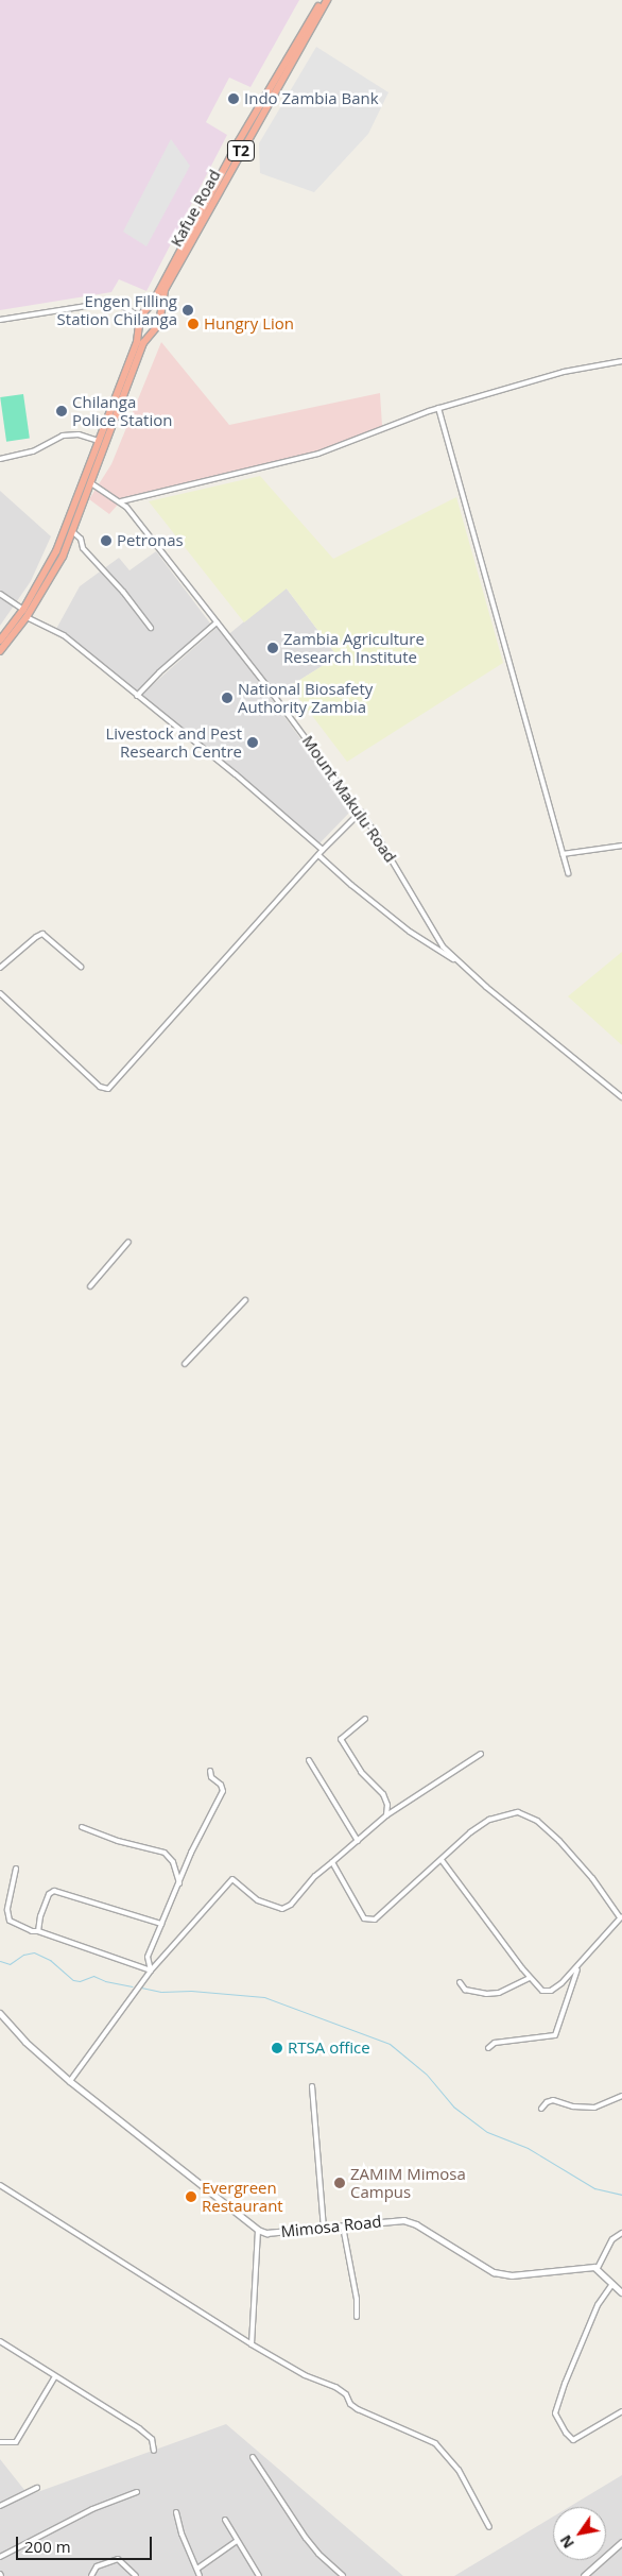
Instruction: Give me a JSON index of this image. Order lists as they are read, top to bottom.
{
  "streets": {
    "highway": ["T2", "Kafue Road"],
    "street": ["Mount Makulu Road", "Mimosa Road"]
  },
  "places": [
    "Indo Zambia Bank",
    "Engen Filling Station Chilanga",
    "Hungry Lion",
    "Chilanga Police Station",
    "Petronas",
    "Zambia Agriculture Research Institute",
    "National Biosafety Authority Zambia",
    "Livestock and Pest Research Centre",
    "RTSA office",
    "ZAMIM Mimosa Campus",
    "Evergreen Restaurant"
  ],
  "scale_bar": "200 m",
  "north": "bottom left"
}
